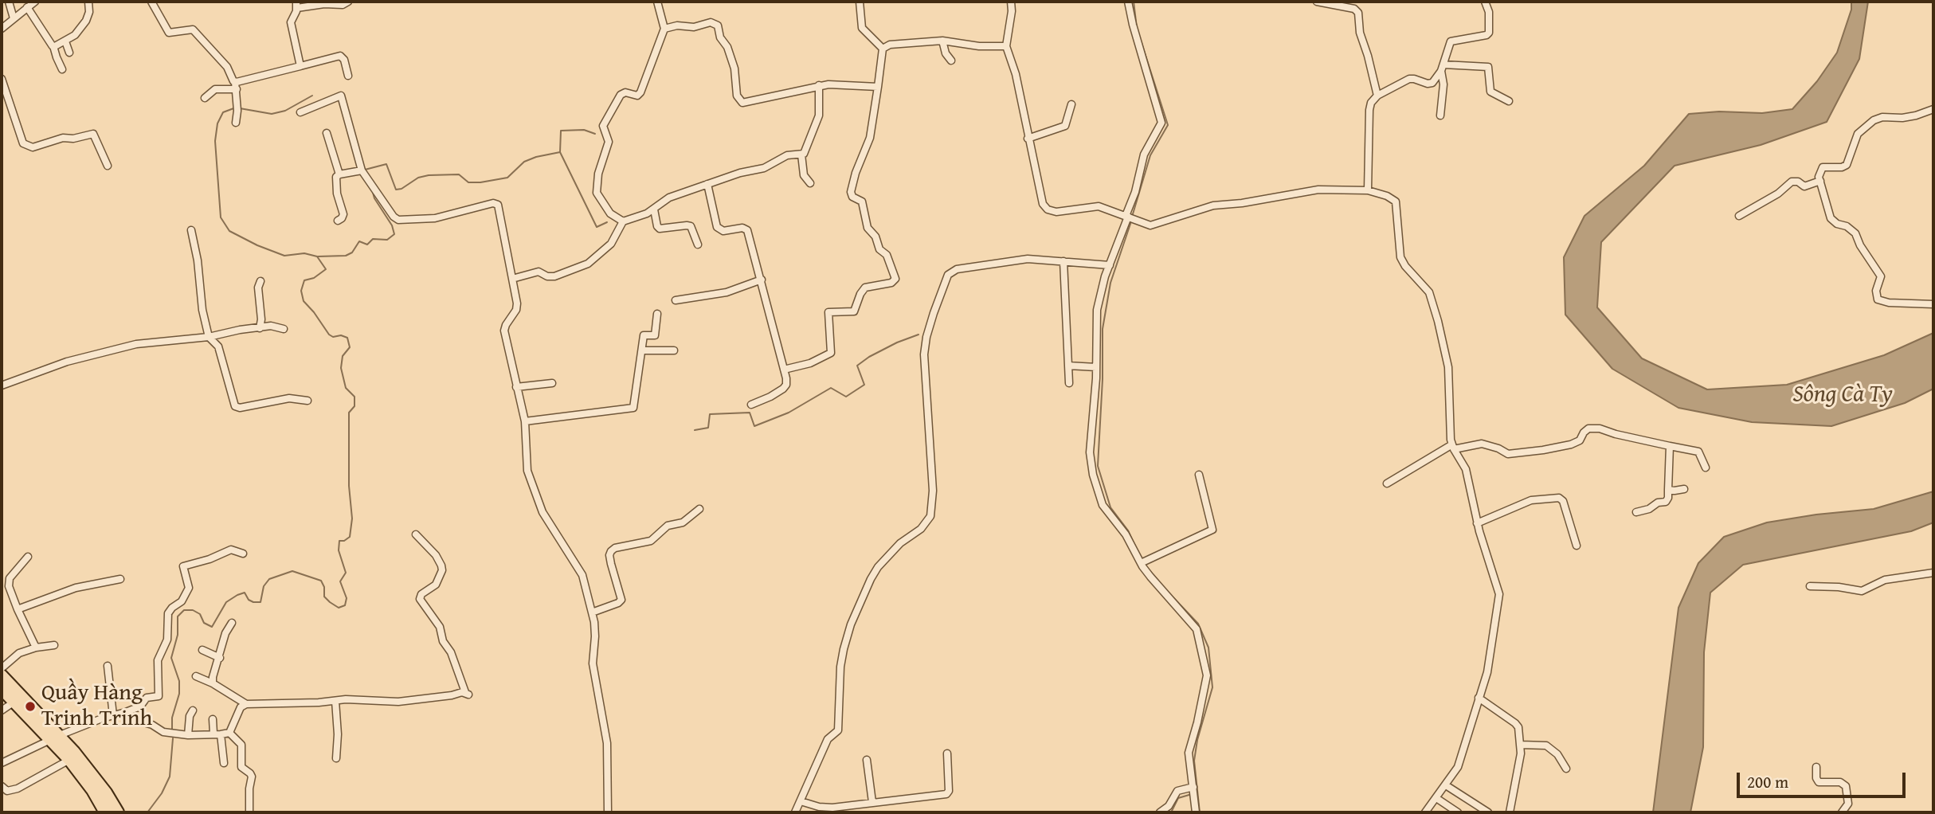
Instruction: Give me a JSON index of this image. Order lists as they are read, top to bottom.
{
  "water": ["Sông Cà Ty"],
  "places": ["Quầy Hàng Trinh Trinh"],
  "scale_bar": "200 m"
}
